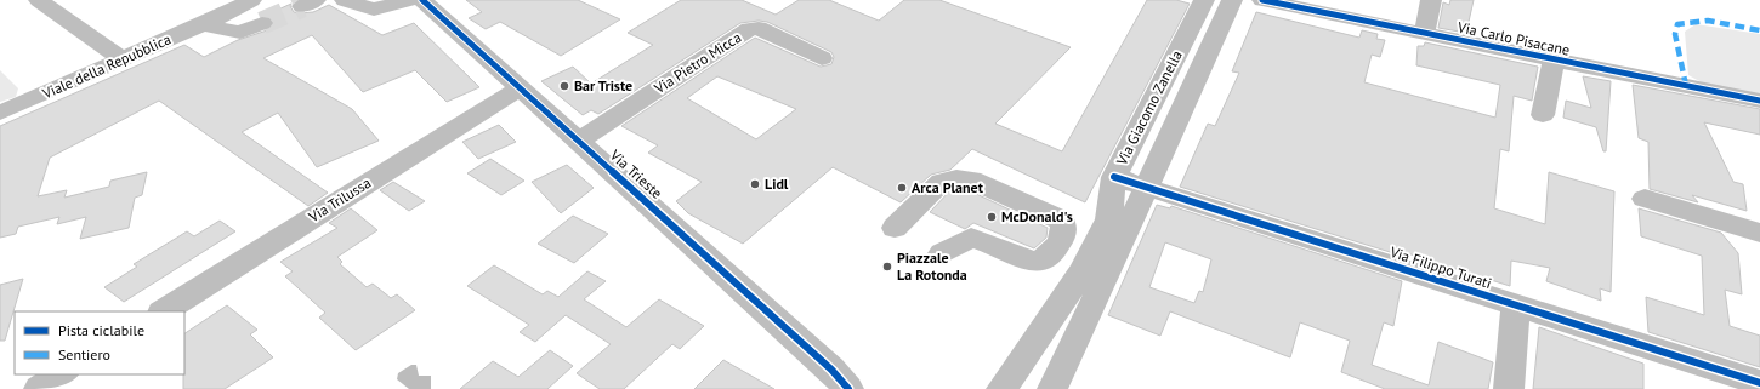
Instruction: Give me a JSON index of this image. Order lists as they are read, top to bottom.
{
  "streets": {
    "street": [
      "Via Carlo Pisacane",
      "Via Pietro Micca",
      "Viale della Repubblica",
      "Via Giacomo Zanella",
      "Via Trieste",
      "Via Trilussa",
      "Via Filippo Turati"
    ]
  },
  "crossings": [
    ["Via Pietro Micca", "Via Trieste"],
    ["Via Giacomo Zanella", "Via Filippo Turati"],
    ["Via Trieste", "Via Trilussa"]
  ],
  "places": [
    "Bar Triste",
    "Lidl",
    "Arca Planet",
    "McDonald's",
    "Piazzale La Rotonda"
  ],
  "legend": ["Pista ciclabile", "Sentiero"]
}
